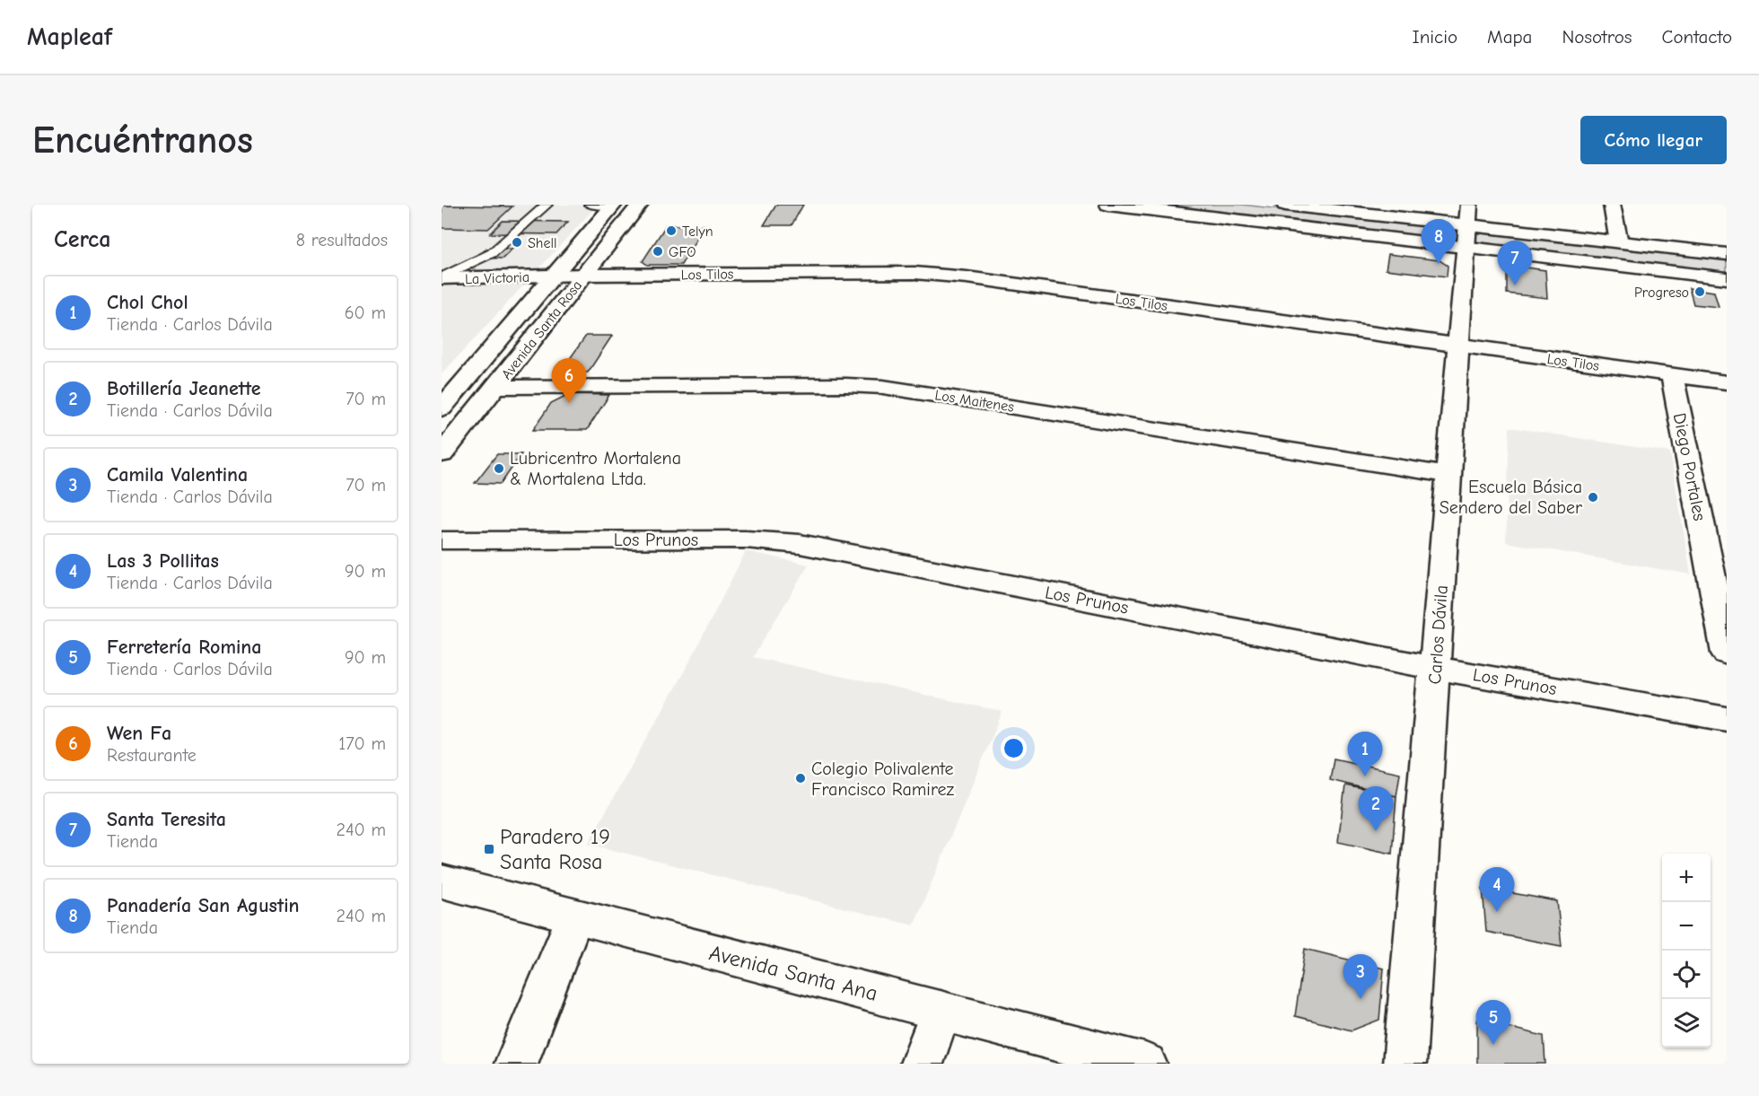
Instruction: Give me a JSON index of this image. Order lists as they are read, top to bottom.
{
  "streets": {
    "street": [
      "Los Tilos",
      "La Victoria",
      "Avenida Santa Rosa",
      "Los Maitenes",
      "Diego Portales",
      "Los Prunos",
      "Carlos Dávila",
      "Avenida Santa Ana"
    ]
  },
  "crossings": [
    ["Los Tilos", "La Victoria"],
    ["Los Tilos", "Avenida Santa Rosa"],
    ["Los Tilos", "Diego Portales"],
    ["Los Tilos", "Carlos Dávila"],
    ["La Victoria", "Avenida Santa Rosa"],
    ["Avenida Santa Rosa", "Los Maitenes"],
    ["Los Maitenes", "Carlos Dávila"],
    ["Los Prunos", "Carlos Dávila"]
  ],
  "places": {
    "other": [
      "Telyn",
      "Shell",
      "GFO",
      "Progreso",
      "Lubricentro Mortalena & Mortalena Ltda.",
      "Escuela Básica Sendero del Saber",
      "Colegio Polivalente Francisco Ramirez"
    ],
    "transit": ["Paradero 19 Santa Rosa"]
  },
  "page": {
    "header": "Mapleaf",
    "nav": [
      "Inicio",
      "Mapa",
      "Nosotros",
      "Contacto"
    ],
    "buttons": "Cómo llegar",
    "title": "Encuéntranos",
    "heading": ["Cerca", "8 resultados"],
    "pins": [
      "8",
      "7",
      "6",
      "1",
      "2",
      "4",
      "3",
      "5"
    ],
    "list": [
      {
        "mark": "1",
        "name": "Chol Chol",
        "note": "Tienda · Carlos Dávila",
        "value": "60 m"
      },
      {
        "mark": "2",
        "name": "Botillería Jeanette",
        "note": "Tienda · Carlos Dávila",
        "value": "70 m"
      },
      {
        "mark": "3",
        "name": "Camila Valentina",
        "note": "Tienda · Carlos Dávila",
        "value": "70 m"
      },
      {
        "mark": "4",
        "name": "Las 3 Pollitas",
        "note": "Tienda · Carlos Dávila",
        "value": "90 m"
      },
      {
        "mark": "5",
        "name": "Ferretería Romina",
        "note": "Tienda · Carlos Dávila",
        "value": "90 m"
      },
      {
        "mark": "6",
        "name": "Wen Fa",
        "note": "Restaurante",
        "value": "170 m"
      },
      {
        "mark": "7",
        "name": "Santa Teresita",
        "note": "Tienda",
        "value": "240 m"
      },
      {
        "mark": "8",
        "name": "Panadería San Agustin",
        "note": "Tienda",
        "value": "240 m"
      }
    ],
    "map_buttons": ["+", "−"]
  }
}
